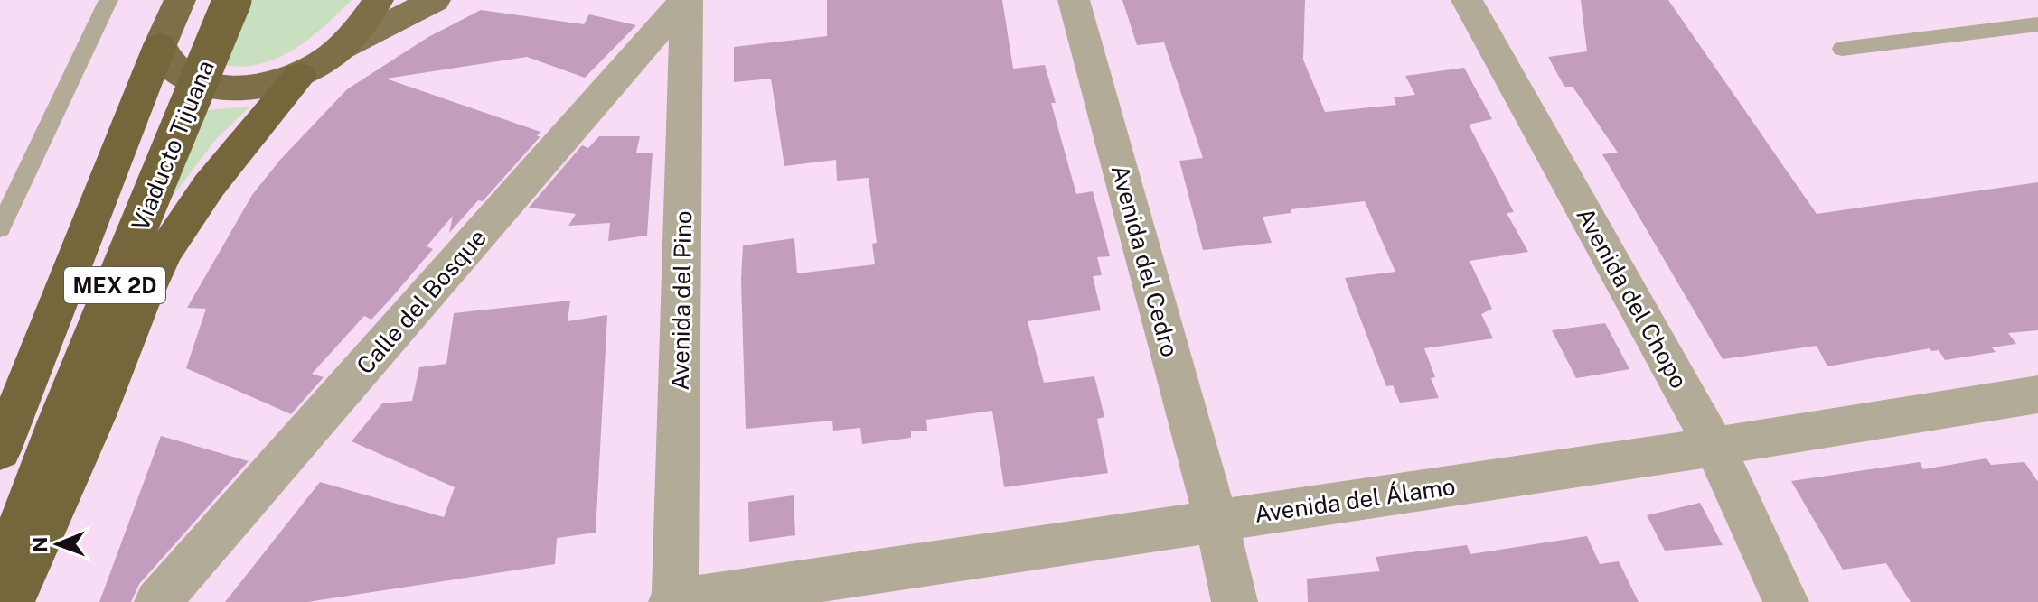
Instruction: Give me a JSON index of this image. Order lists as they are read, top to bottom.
{
  "streets": {
    "highway": ["Viaducto Tijuana", "MEX 2D"],
    "street": [
      "Avenida del Cedro",
      "Avenida del Chopo",
      "Avenida del Pino",
      "Calle del Bosque",
      "Avenida del Álamo"
    ]
  },
  "crossings": [
    ["Viaducto Tijuana", "MEX 2D"],
    ["Avenida del Cedro", "Avenida del Álamo"],
    ["Avenida del Chopo", "Avenida del Álamo"],
    ["Avenida del Pino", "Calle del Bosque"],
    ["Avenida del Pino", "Avenida del Álamo"]
  ],
  "north": "left"
}
